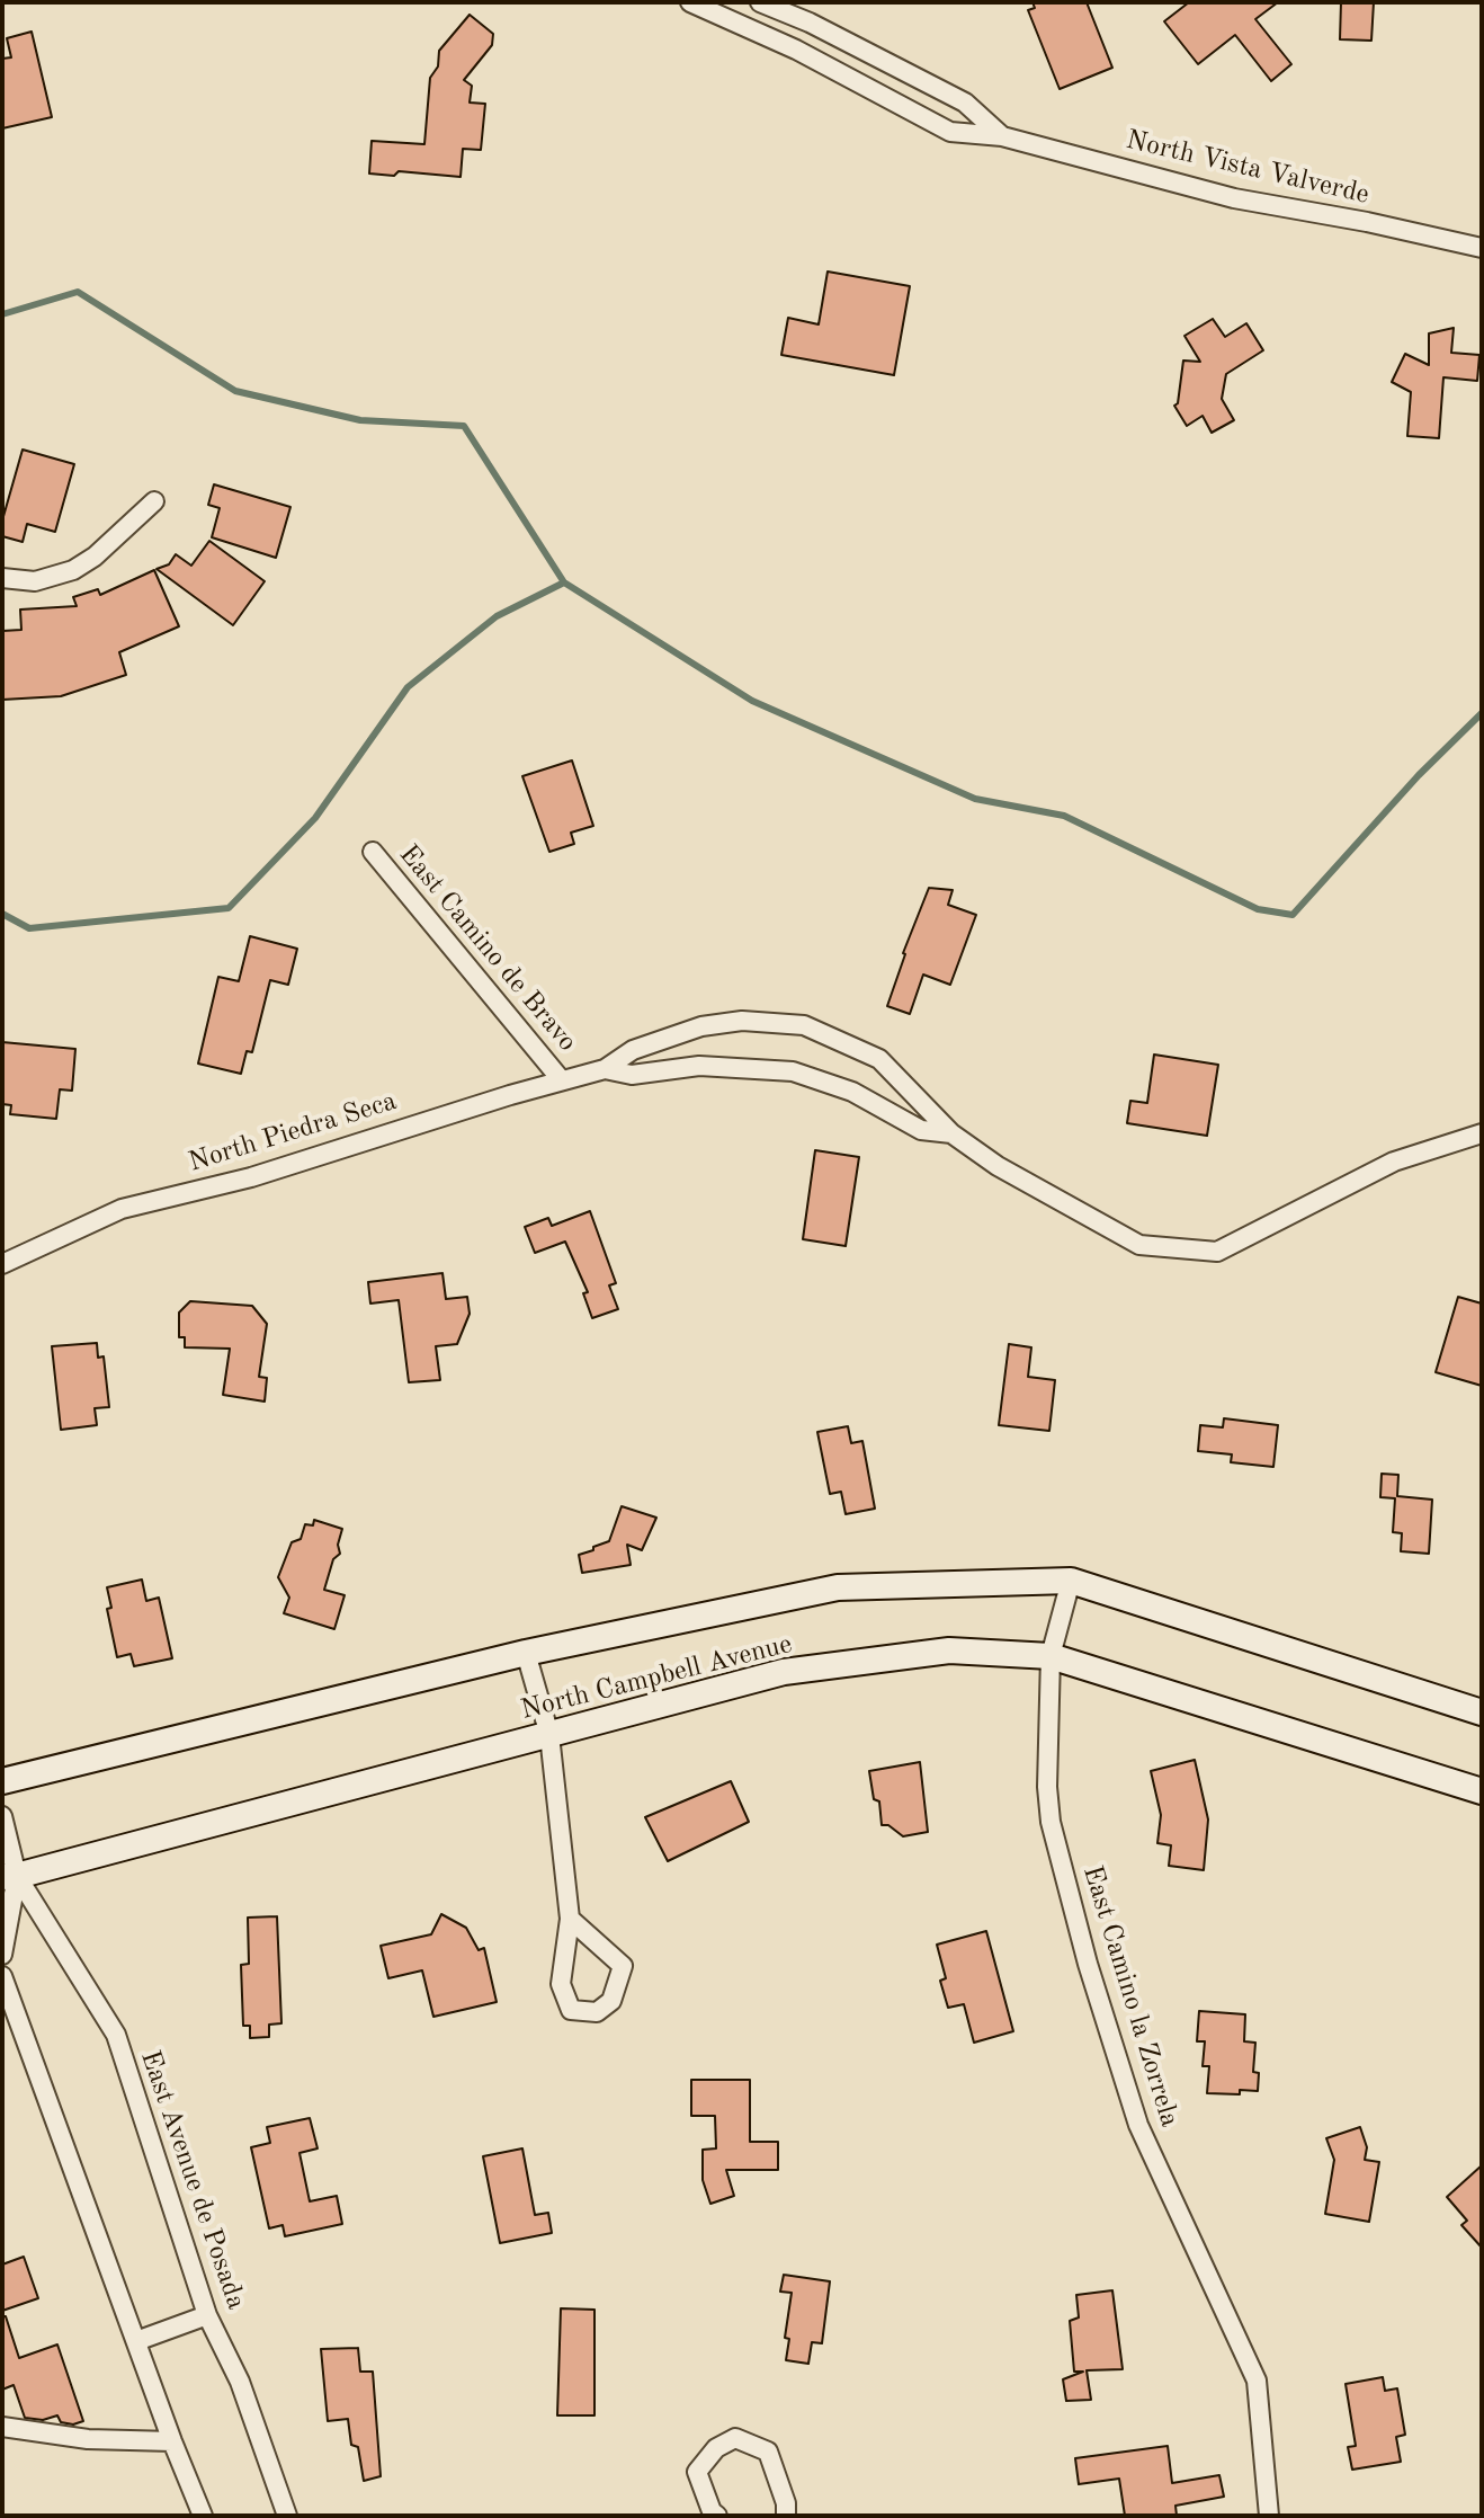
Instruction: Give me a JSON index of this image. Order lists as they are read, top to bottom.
{
  "streets": {
    "main road": ["North Campbell Avenue"],
    "street": [
      "North Vista Valverde",
      "East Camino de Bravo",
      "North Piedra Seca",
      "East Camino la Zorrela",
      "East Avenue de Posada"
    ]
  },
  "crossings": [
    ["East Camino de Bravo", "North Piedra Seca"],
    ["North Campbell Avenue", "East Camino la Zorrela"],
    ["North Campbell Avenue", "East Avenue de Posada"]
  ]
}
